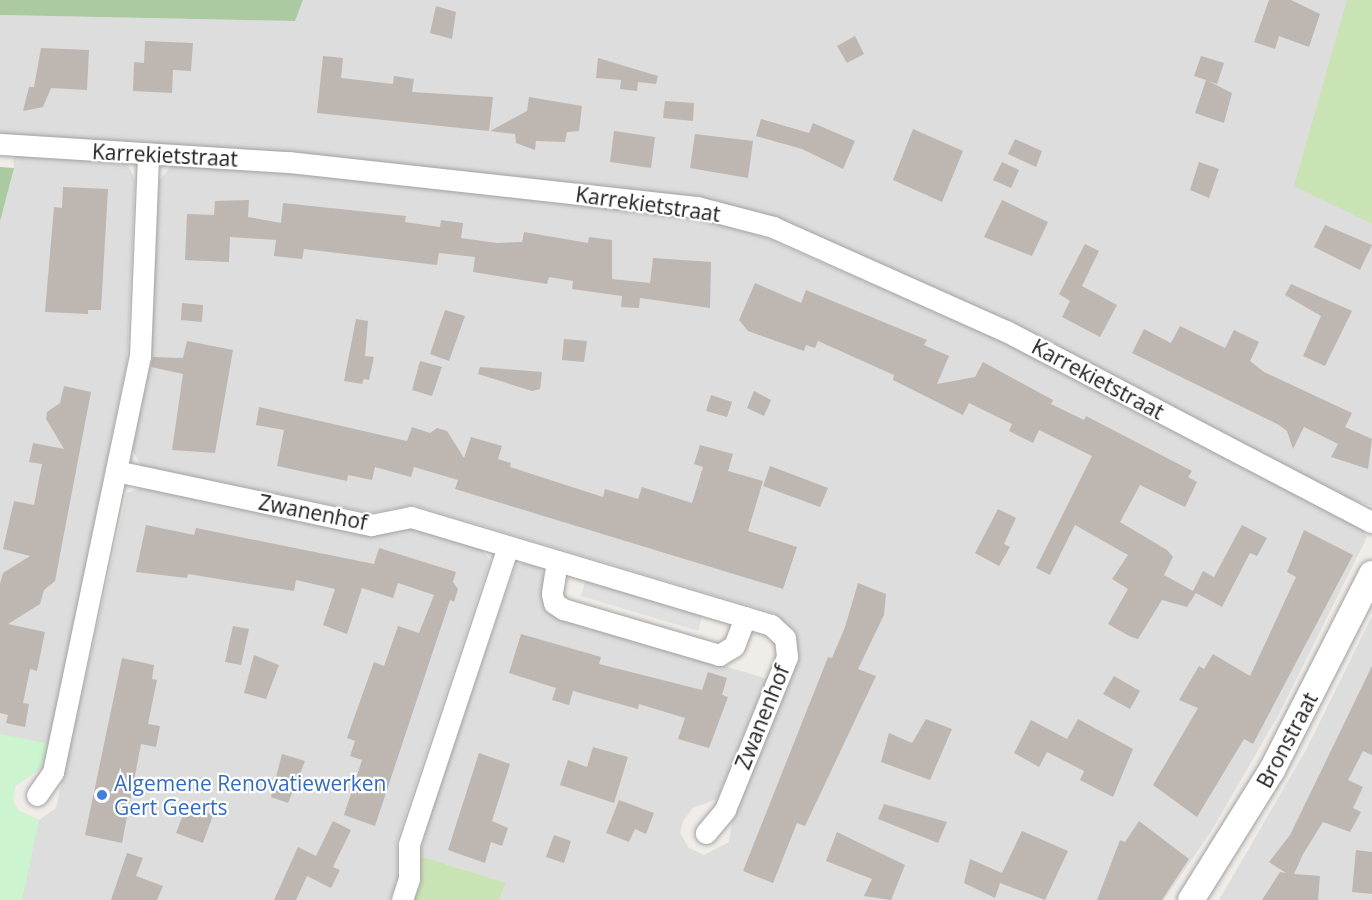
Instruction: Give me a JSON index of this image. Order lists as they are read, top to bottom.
{
  "streets": {
    "street": ["Karrekietstraat", "Zwanenhof", "Bronstraat"]
  },
  "places": ["Algemene Renovatiewerken Gert Geerts"]
}
